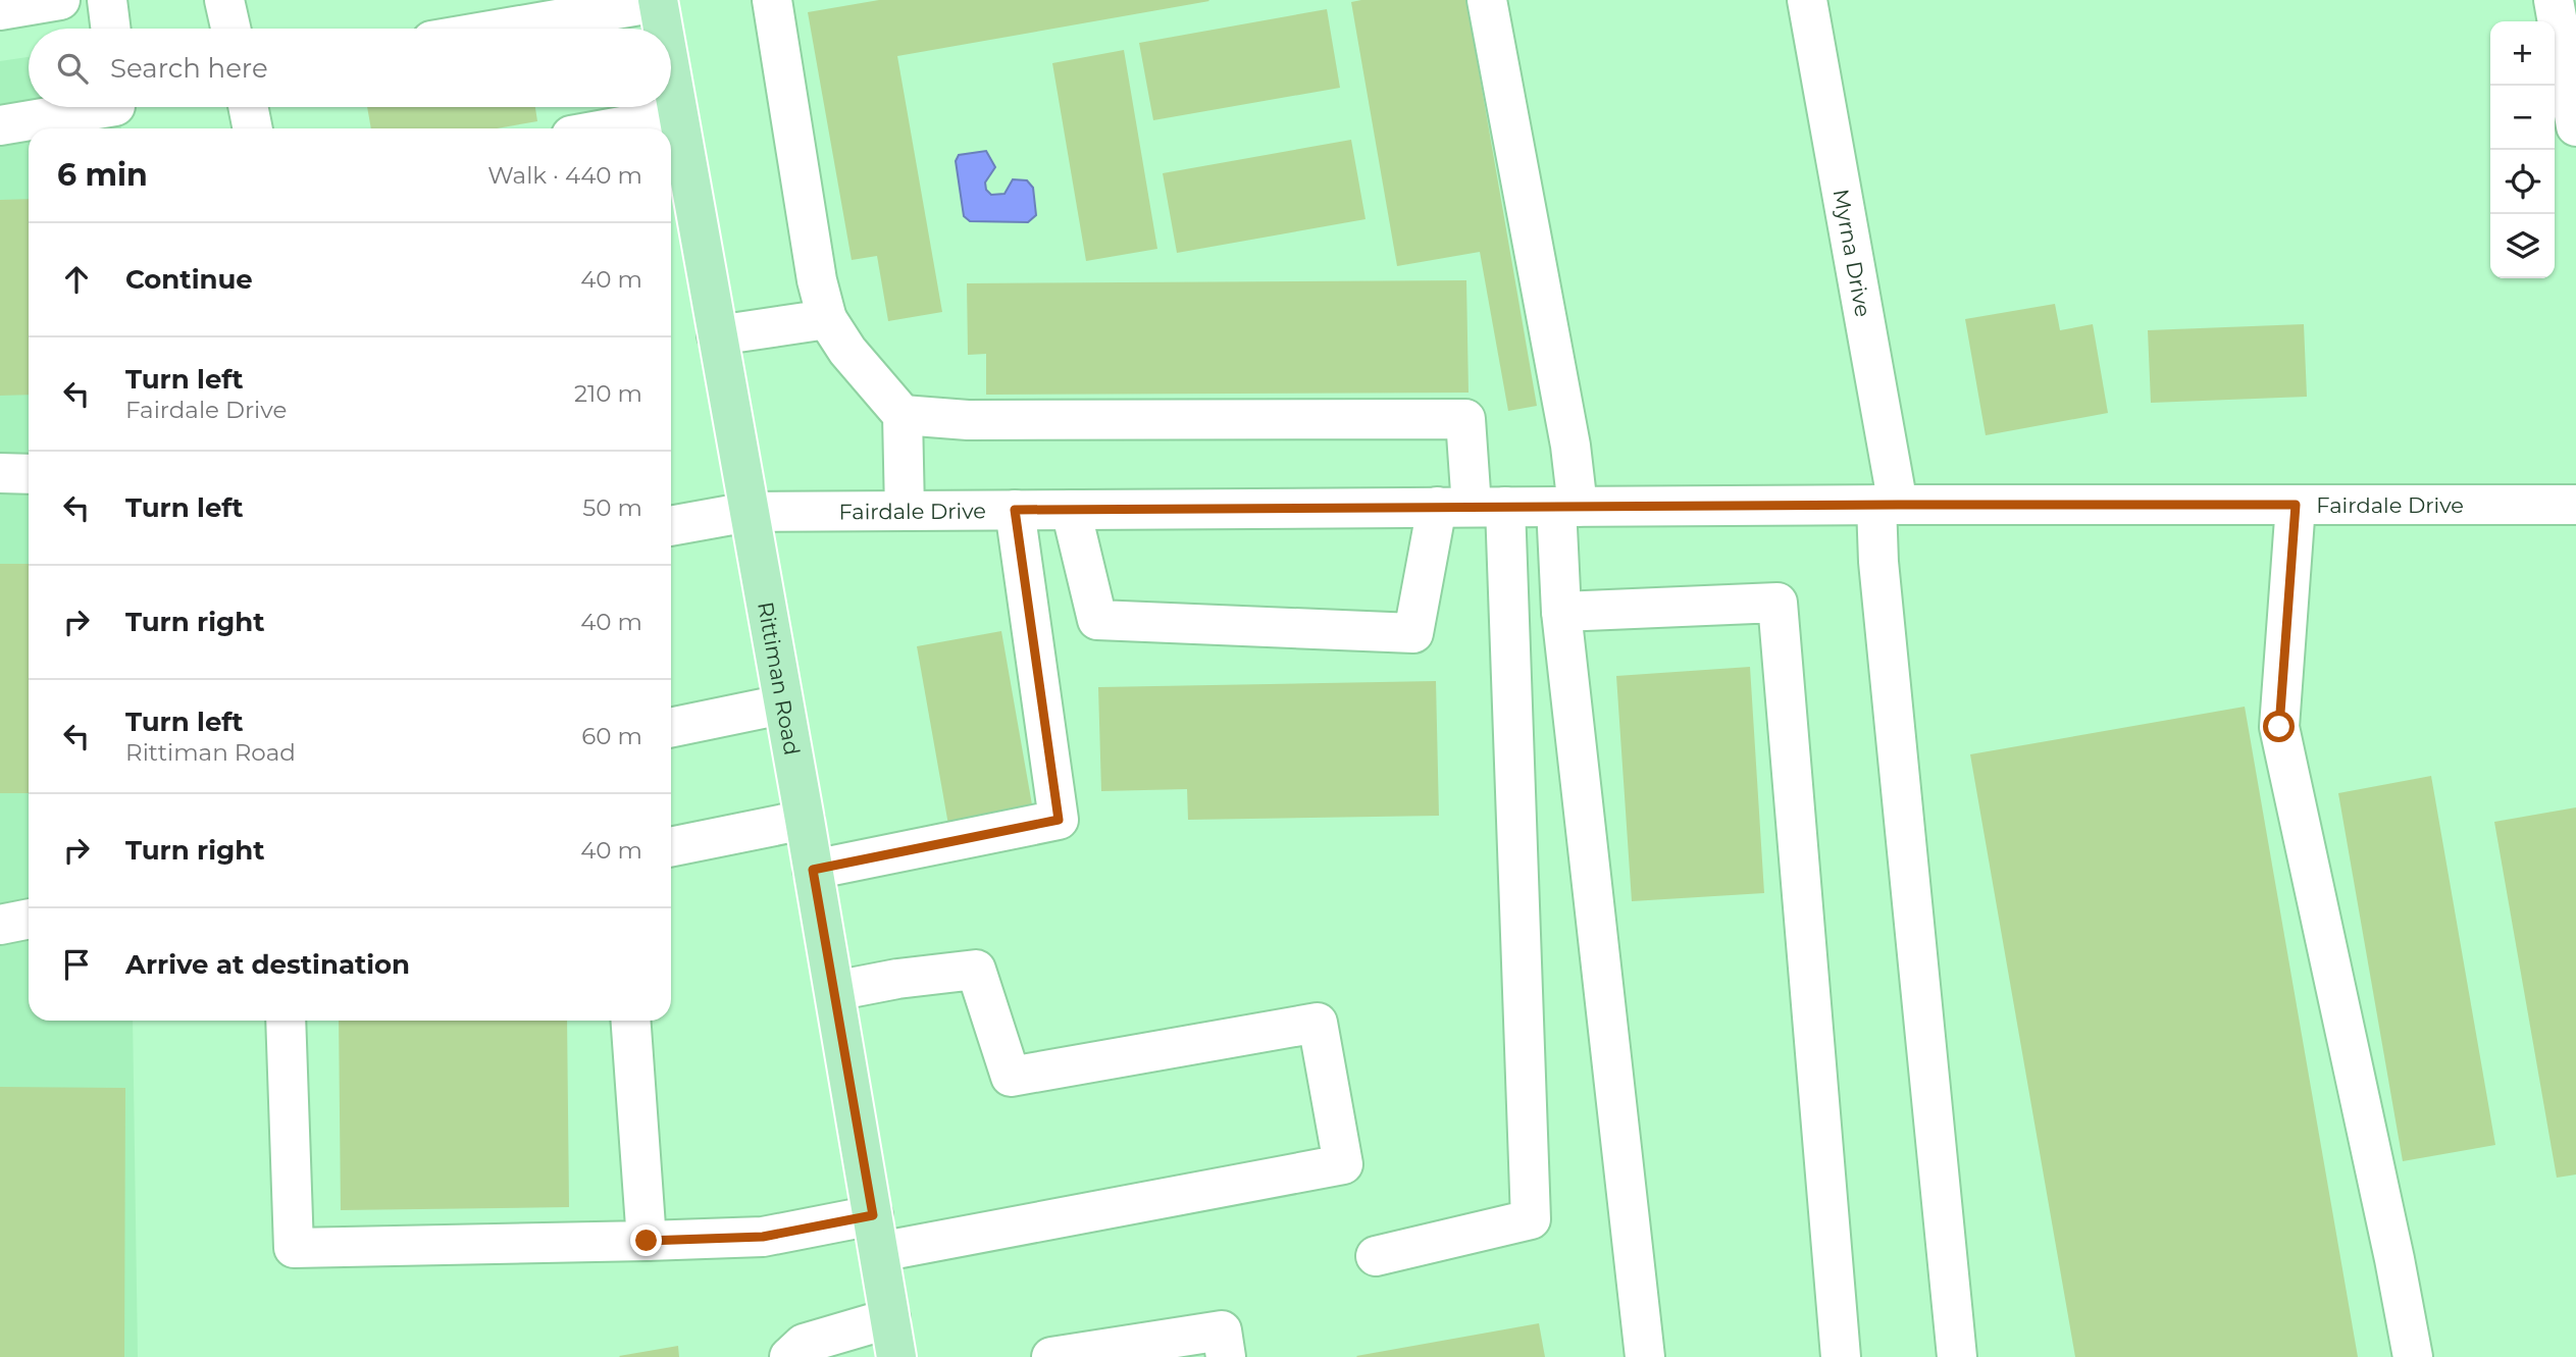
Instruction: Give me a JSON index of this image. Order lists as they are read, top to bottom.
{
  "streets": {
    "main road": ["Rittiman Road"],
    "street": ["Myrna Drive", "Fairdale Drive"]
  },
  "crossings": [
    ["Myrna Drive", "Fairdale Drive"],
    ["Fairdale Drive", "Rittiman Road"]
  ],
  "page": {
    "map_buttons": ["+", "−"],
    "search": "Search here",
    "heading": ["6 min", "Walk · 440 m"],
    "list": [
      ["Continue", "40 m"],
      ["Turn left", "Fairdale Drive", "210 m"],
      ["Turn left", "50 m"],
      ["Turn right", "40 m"],
      ["Turn left", "Rittiman Road", "60 m"],
      ["Turn right", "40 m"],
      "Arrive at destination"
    ]
  }
}
